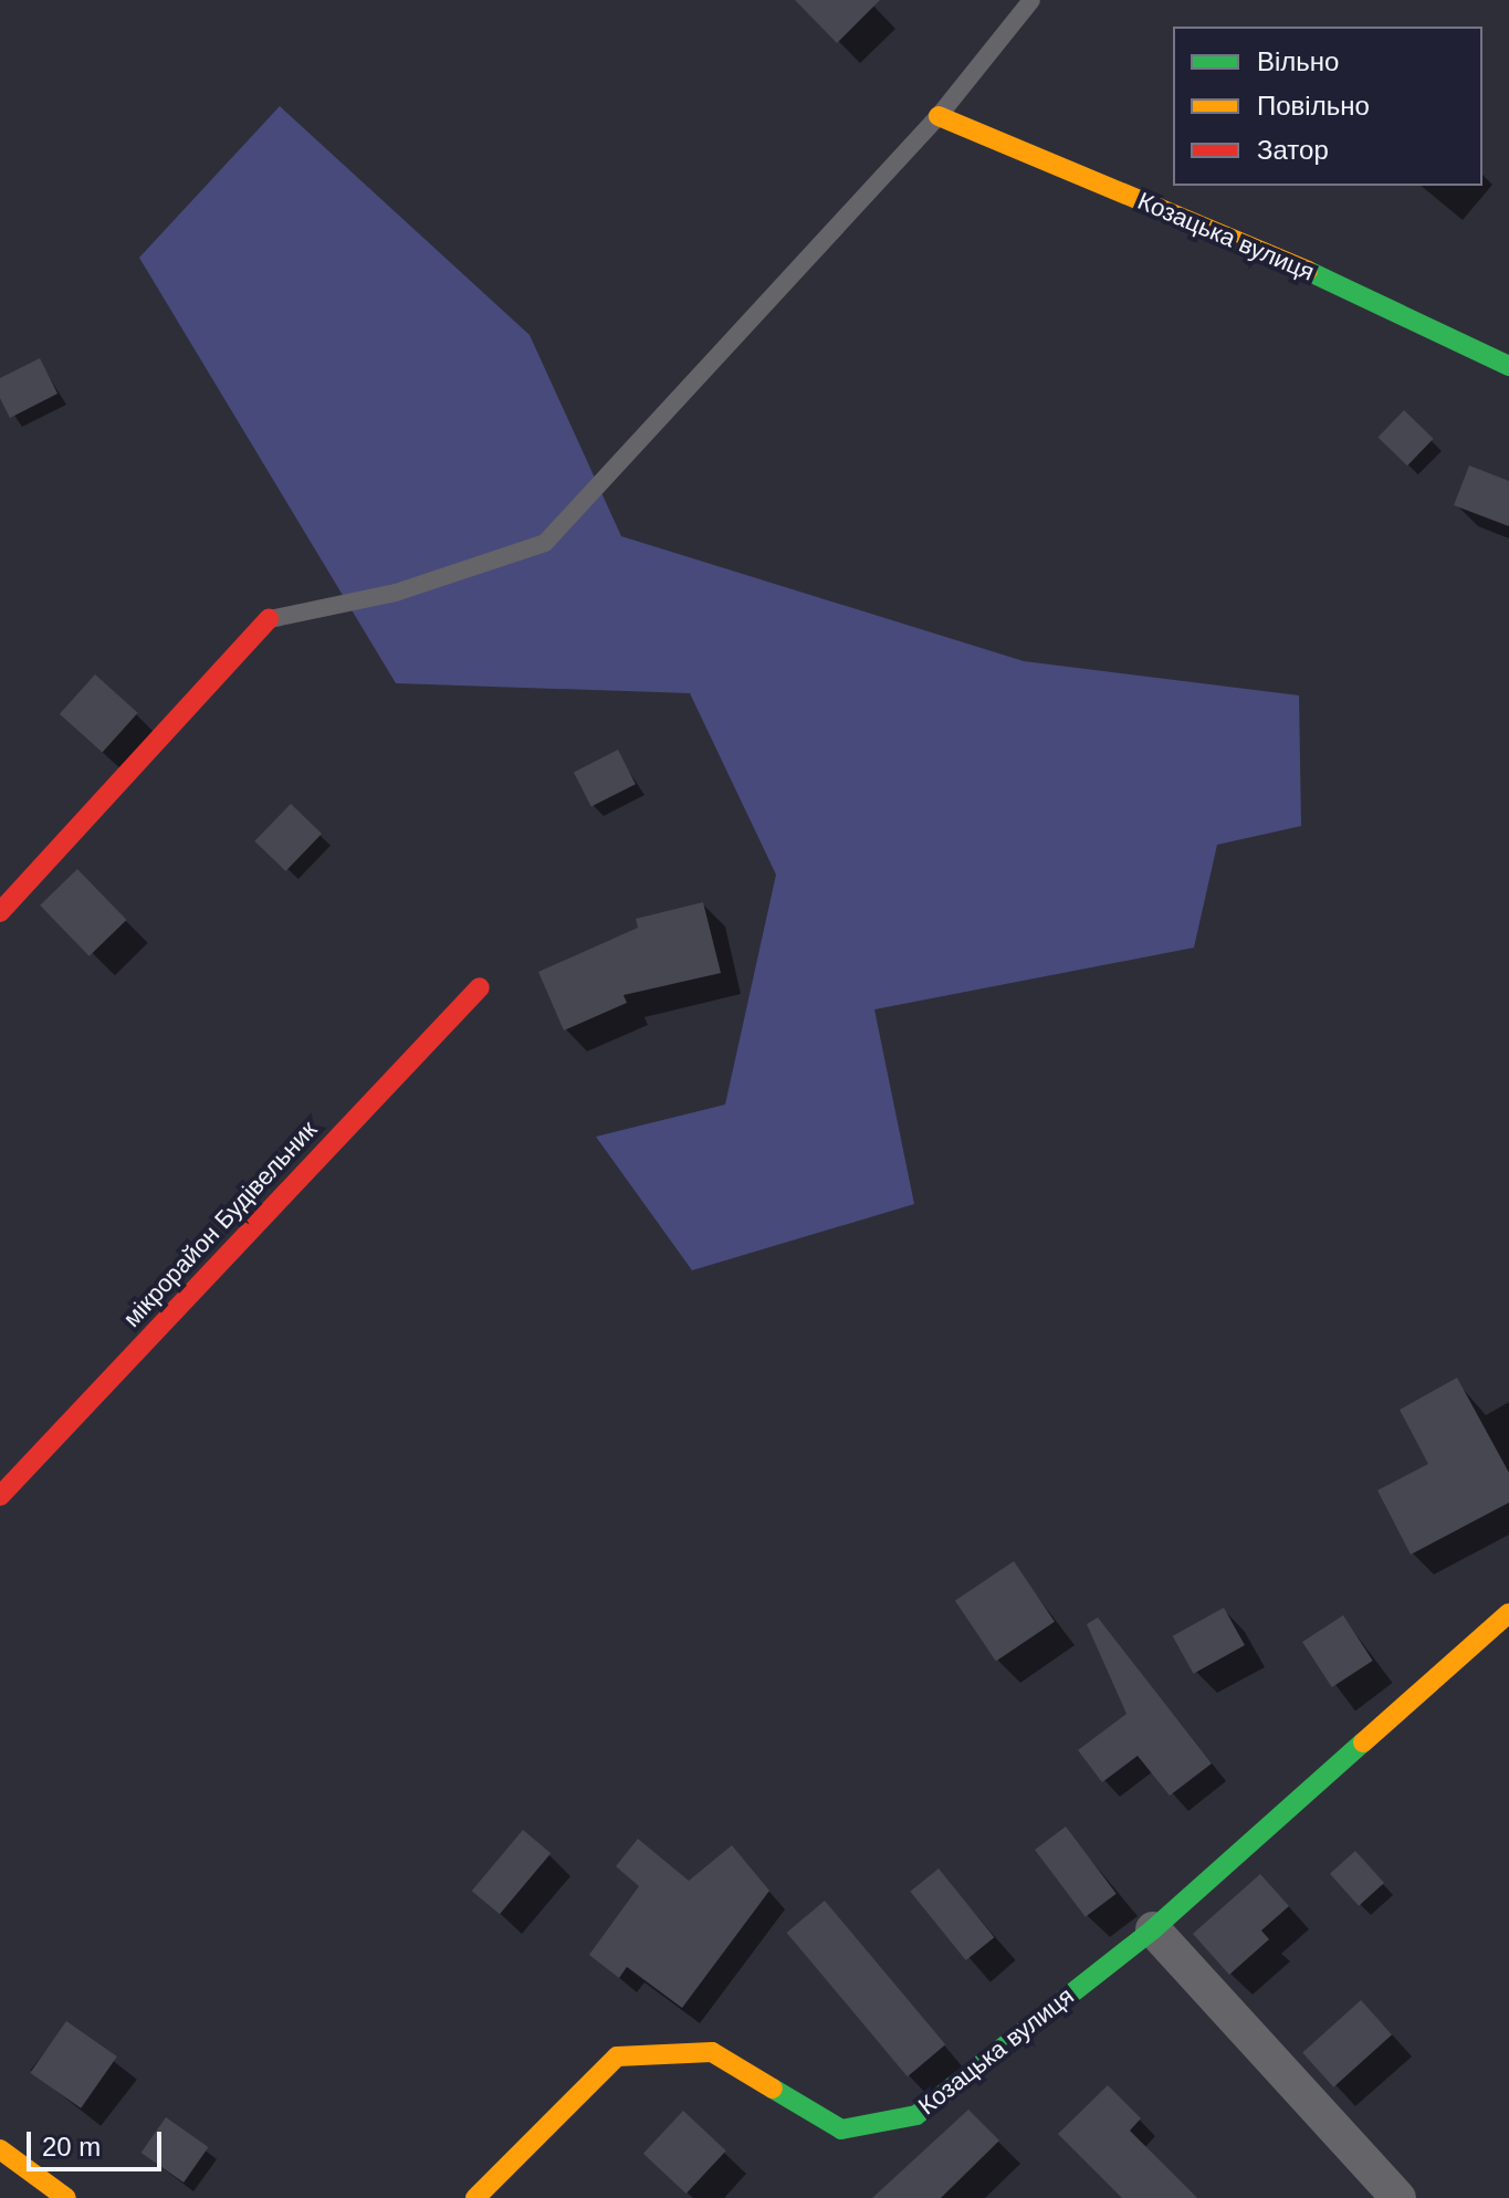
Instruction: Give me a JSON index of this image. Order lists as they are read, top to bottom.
{
  "streets": {
    "street": ["Козацька вулиця", "мікрорайон Будівельник"]
  },
  "legend": ["Вільно", "Повільно", "Затор"],
  "scale_bar": "20 m"
}
